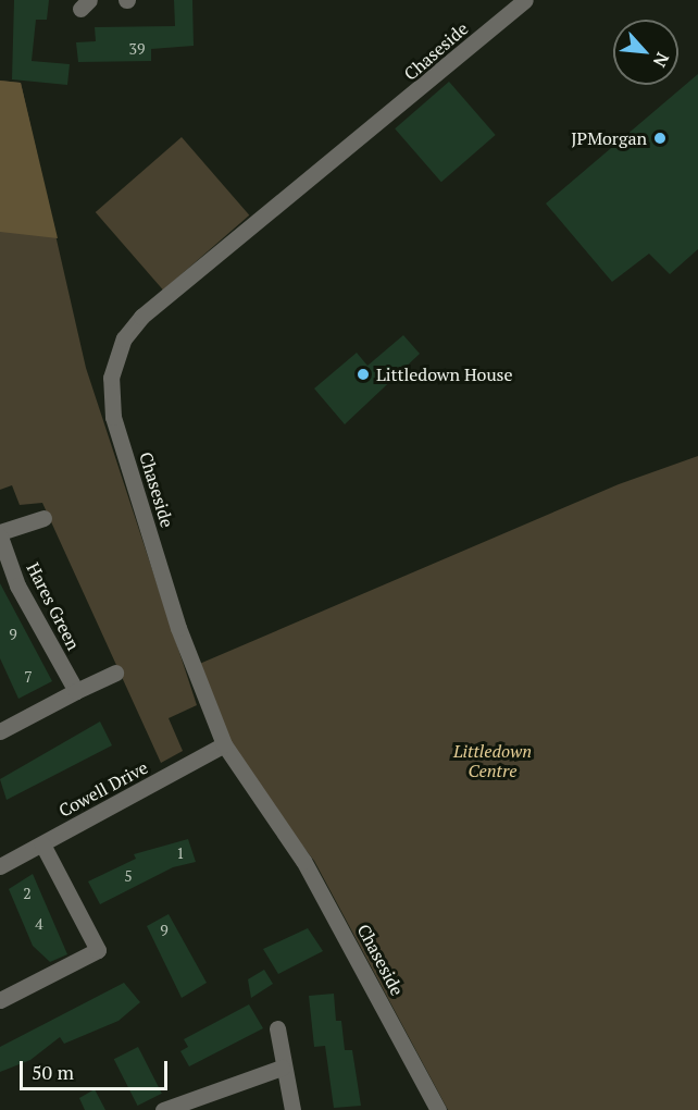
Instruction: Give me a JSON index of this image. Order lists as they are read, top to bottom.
{
  "streets": {
    "street": ["Chaseside", "Hares Green", "Cowell Drive"]
  },
  "crossings": [
    ["Chaseside", "Cowell Drive"]
  ],
  "parks": ["Littledown Centre"],
  "places": ["JPMorgan", "Littledown House"],
  "house_numbers": [
    "39",
    "9",
    "7",
    "1",
    "5",
    "2",
    "4",
    "9"
  ],
  "scale_bar": "50 m",
  "north": "bottom right"
}
